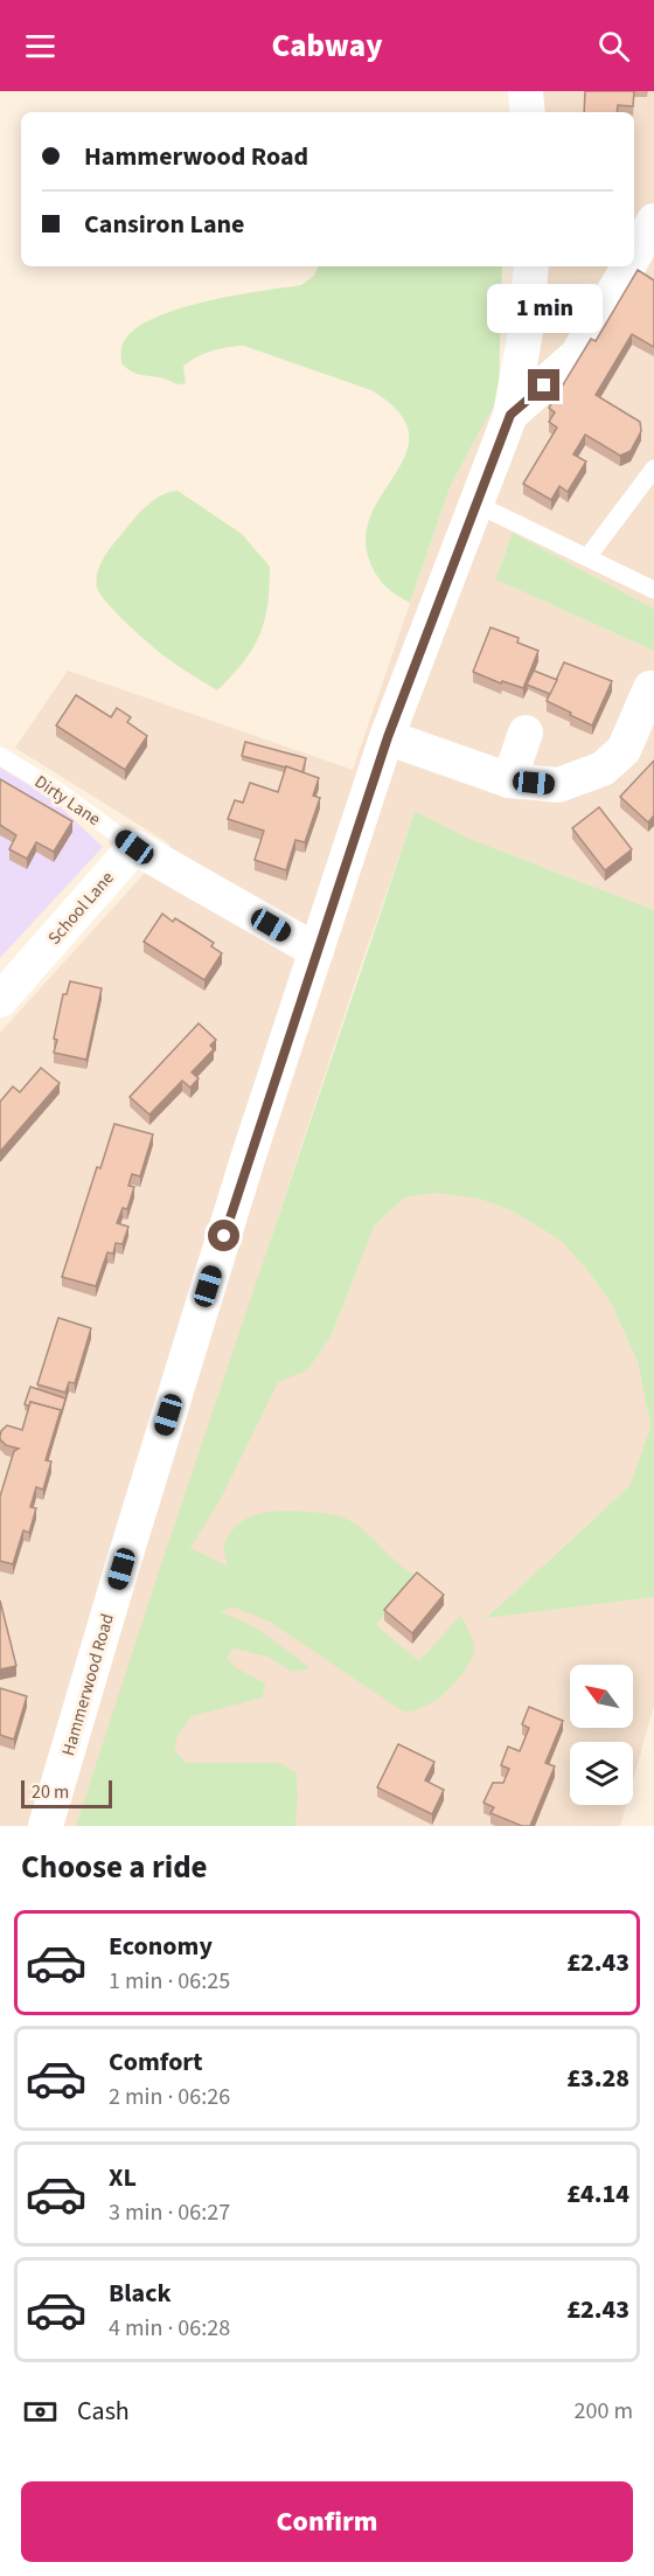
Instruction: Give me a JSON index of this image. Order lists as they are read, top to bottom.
{
  "streets": {
    "street": ["School Lane", "Hammerwood Road"],
    "lane": ["Dirty Lane"]
  },
  "crossings": [
    ["Dirty Lane", "School Lane"]
  ],
  "scale_bar": "20 m",
  "north": "top left",
  "page": {
    "header": "Cabway",
    "banner": ["Hammerwood Road", "Cansiron Lane"],
    "bubble": "1 min",
    "scale": "20 m",
    "heading": "Choose a ride",
    "list": [
      {
        "name": "Economy",
        "note": "1 min · 06:25",
        "value": "£2.43"
      },
      {
        "name": "Comfort",
        "note": "2 min · 06:26",
        "value": "£3.28"
      },
      {
        "name": "XL",
        "note": "3 min · 06:27",
        "value": "£4.14"
      },
      {
        "name": "Black",
        "note": "4 min · 06:28",
        "value": "£2.43"
      }
    ],
    "pay": ["Cash", "200 m"],
    "buttons": "Confirm"
  }
}
